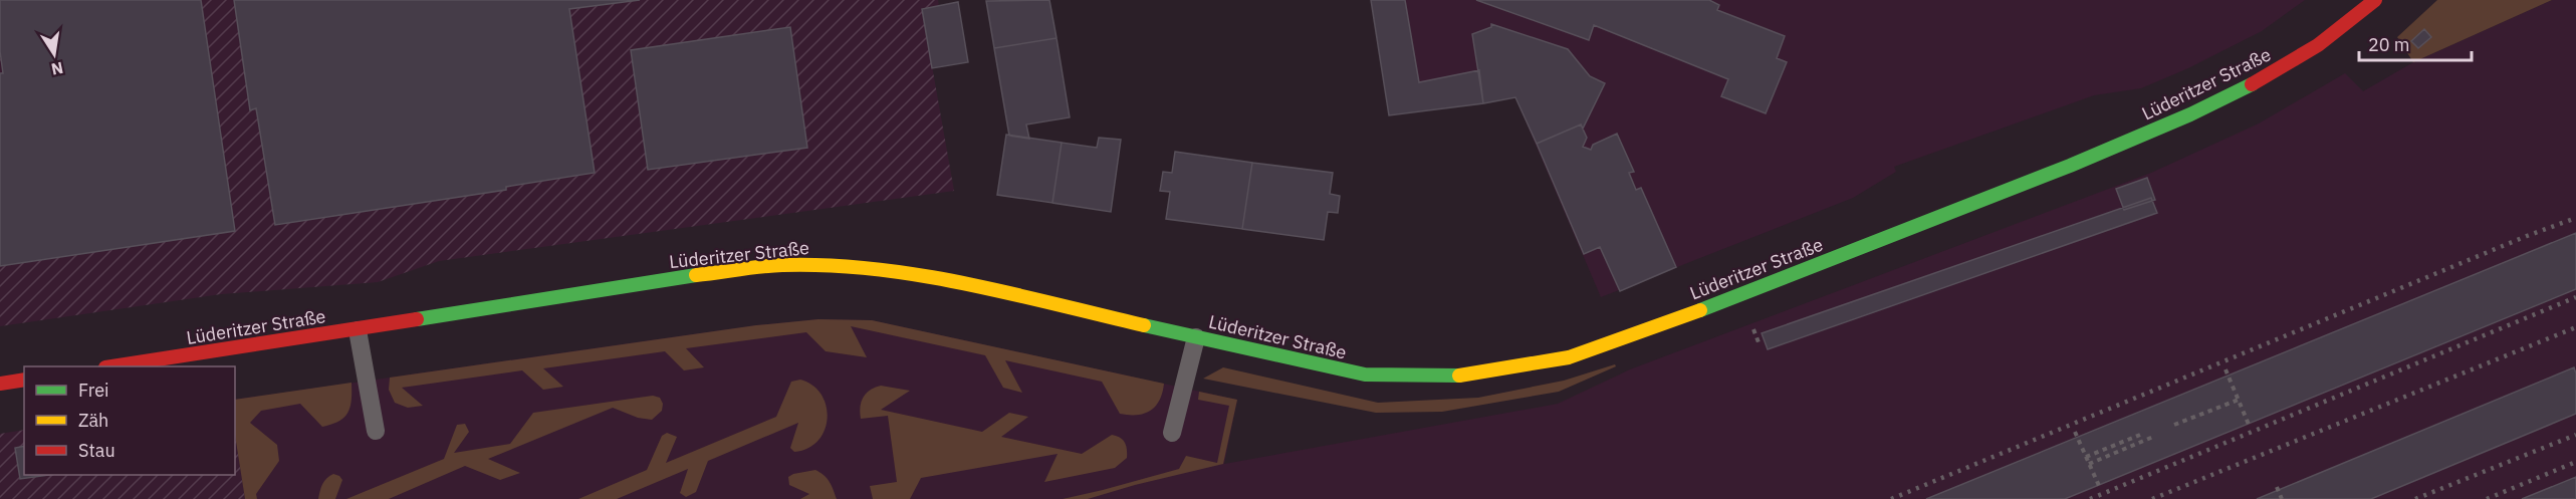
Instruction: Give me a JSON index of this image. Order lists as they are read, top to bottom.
{
  "streets": {
    "main road": ["Lüderitzer Straße"]
  },
  "legend": ["Frei", "Zäh", "Stau"],
  "scale_bar": "20 m",
  "north": "bottom"
}
